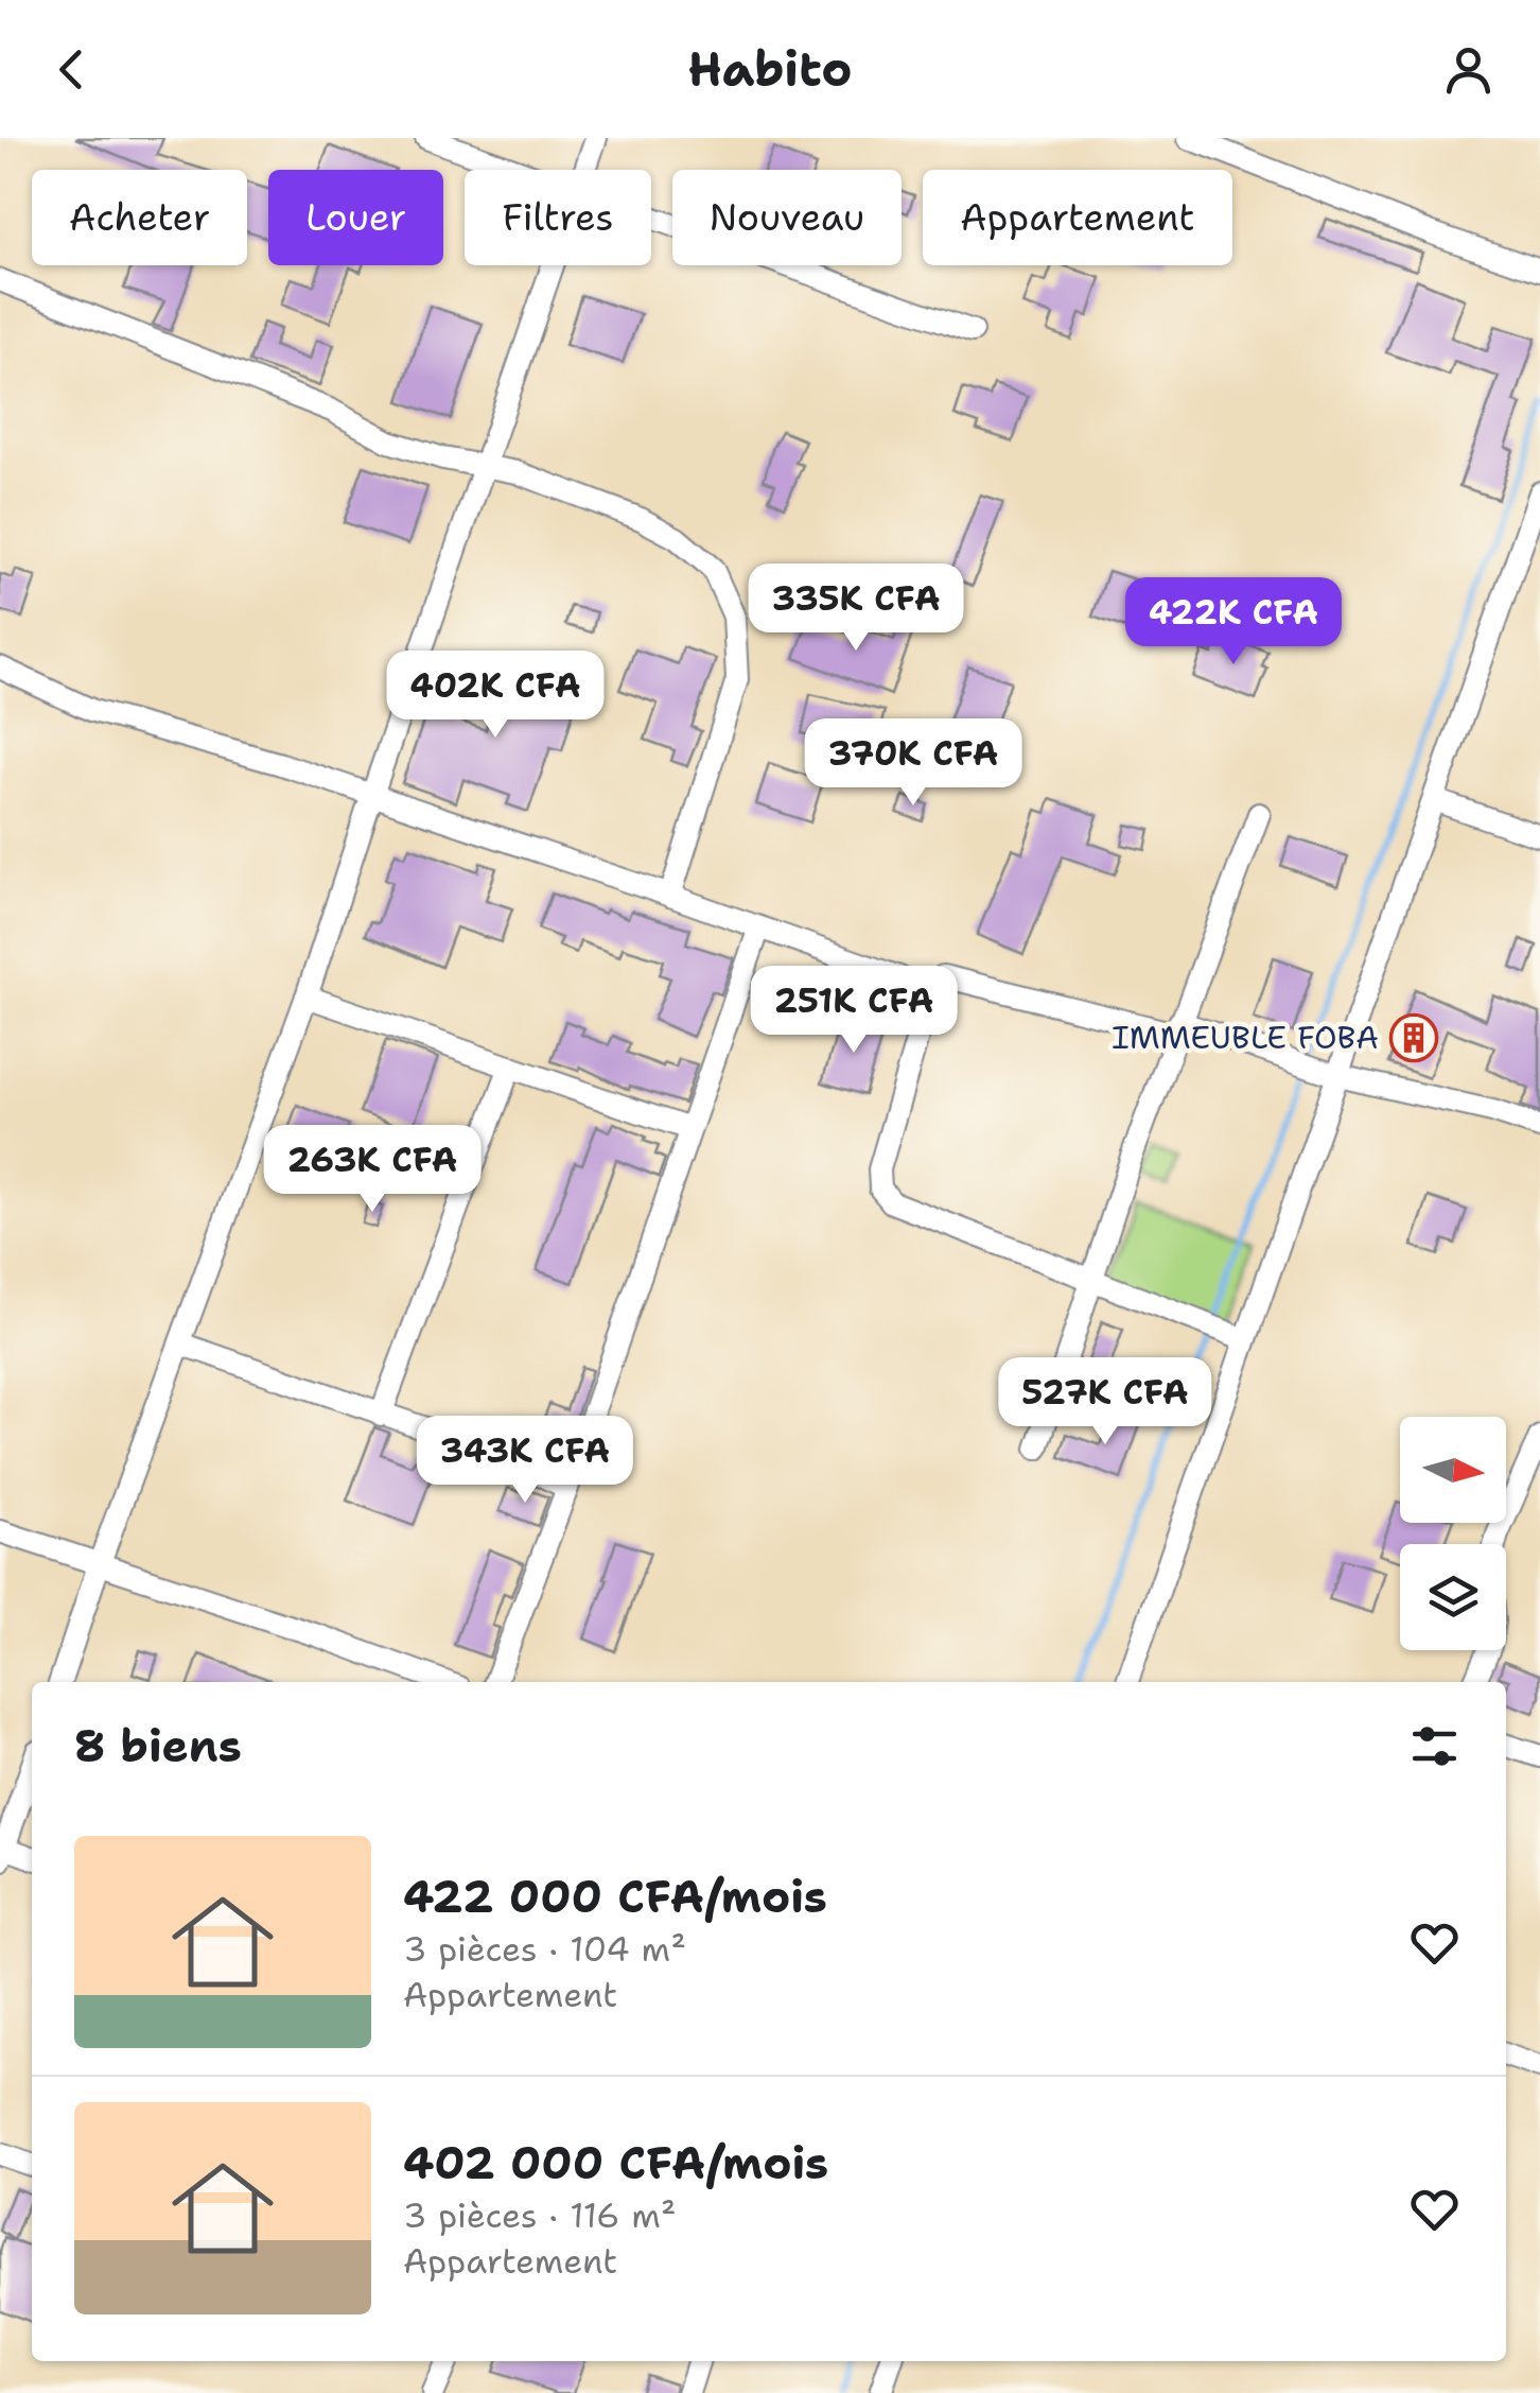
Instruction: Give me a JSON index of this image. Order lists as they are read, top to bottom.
{
  "places": {
    "building": ["IMMEUBLE FOBA"]
  },
  "north": "right",
  "page": {
    "header": "Habito",
    "chip": [
      "Acheter",
      "Louer",
      "Filtres",
      "Nouveau",
      "Appartement"
    ],
    "price": [
      "335K CFA",
      "422K CFA",
      "402K CFA",
      "370K CFA",
      "251K CFA",
      "263K CFA",
      "527K CFA",
      "343K CFA"
    ],
    "heading": "8 biens",
    "list": [
      {
        "name": "422 000 CFA/mois",
        "note": "3 pièces · 104 m² · Appartement"
      },
      {
        "name": "402 000 CFA/mois",
        "note": "3 pièces · 116 m² · Appartement"
      }
    ]
  }
}
